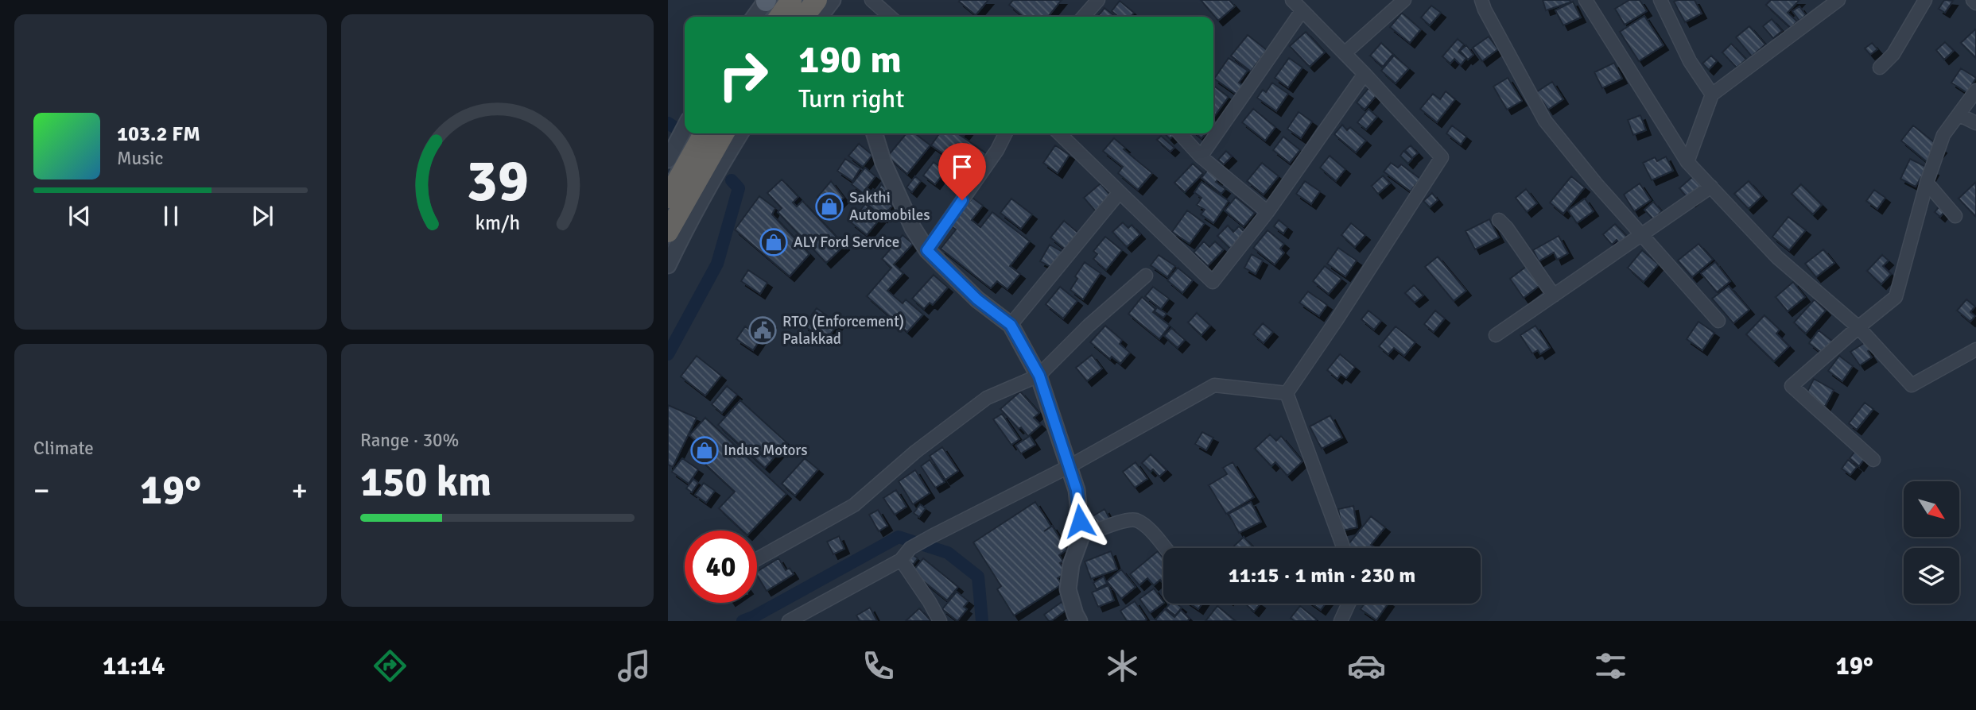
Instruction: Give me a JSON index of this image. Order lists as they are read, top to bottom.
{
  "places": {
    "shop": ["Sakthi Automobiles", "ALY Ford Service", "Indus Motors"],
    "public building": ["RTO (Enforcement) Palakkad"]
  },
  "north": "bottom right",
  "page": {
    "turn": ["190 m", "Turn right"],
    "song": ["103.2 FM", "Music"],
    "tile": [
      "Climate",
      ["Range · 30%", "150 km"]
    ],
    "heat": ["−", "19°", "+"],
    "limit": "40",
    "trip": "11:15 · 1 min · 230 m",
    "tabs": ["11:14", "19°"],
    "gauge": ["39", "km/h"]
  }
}
